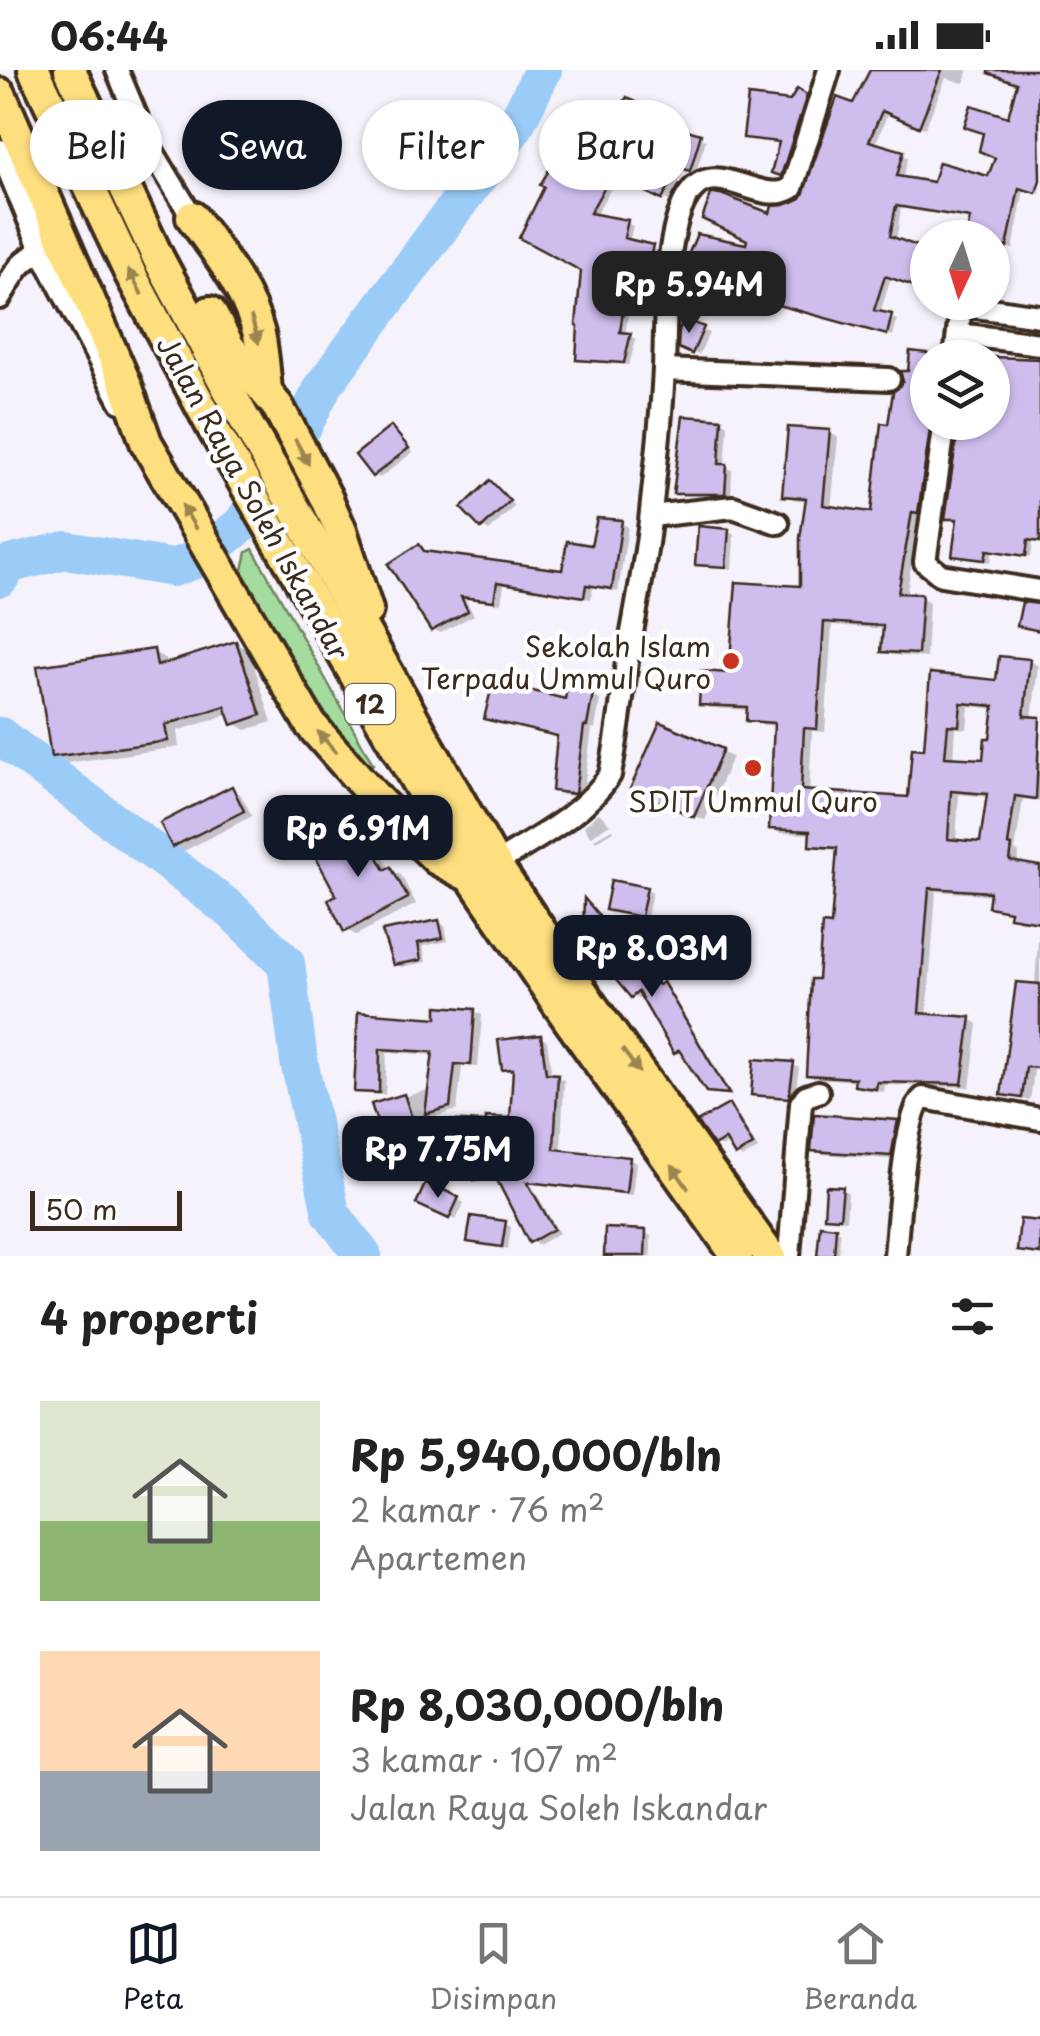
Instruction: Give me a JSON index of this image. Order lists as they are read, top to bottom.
{
  "streets": {
    "highway": ["Jalan Raya Soleh Iskandar", "12"]
  },
  "places": ["Sekolah Islam Terpadu Ummul Quro", "SDIT Ummul Quro"],
  "scale_bar": "50 m",
  "north": "bottom",
  "page": {
    "status": "06:44",
    "chip": [
      "Beli",
      "Sewa",
      "Filter",
      "Baru"
    ],
    "price": [
      "Rp 5.94M",
      "Rp 6.91M",
      "Rp 8.03M",
      "Rp 7.75M"
    ],
    "scale": "50 m",
    "heading": "4 properti",
    "list": [
      {
        "name": "Rp 5,940,000/bln",
        "note": "2 kamar · 76 m² · Apartemen"
      },
      {
        "name": "Rp 8,030,000/bln",
        "note": "3 kamar · 107 m² · Jalan Raya Soleh Iskandar"
      }
    ],
    "tabs": ["Peta", "Disimpan", "Beranda"]
  }
}
